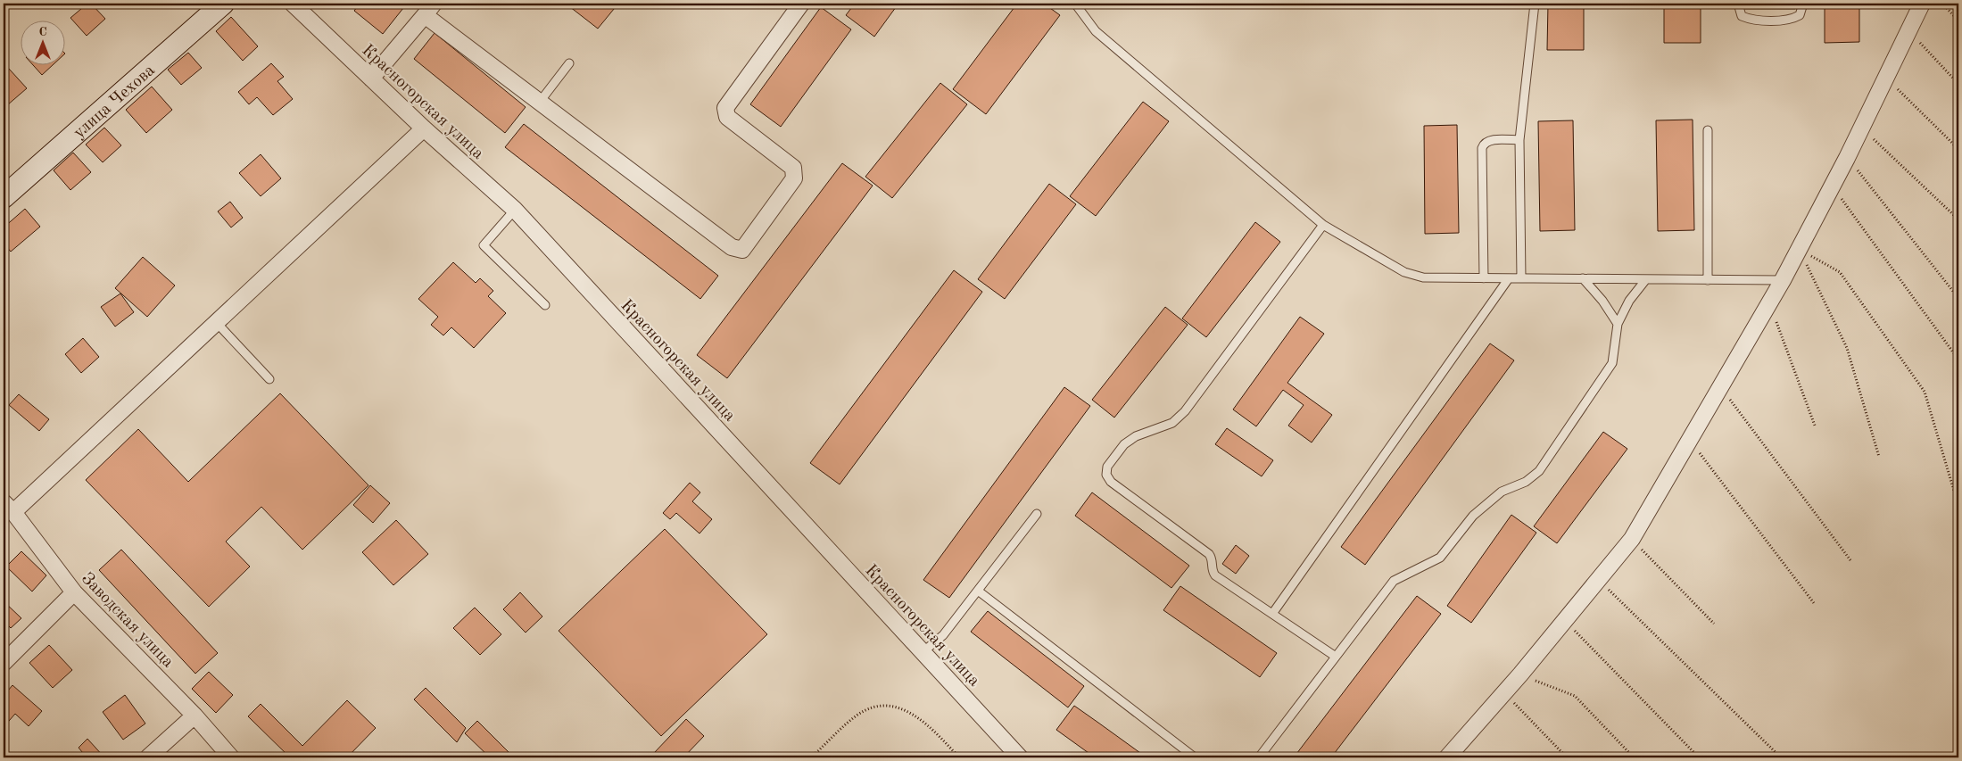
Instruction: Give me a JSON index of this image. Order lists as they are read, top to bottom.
{
  "streets": {
    "street": ["улица Чехова", "Красногорская улица", "Заводская улица"]
  },
  "north": "top"
}
